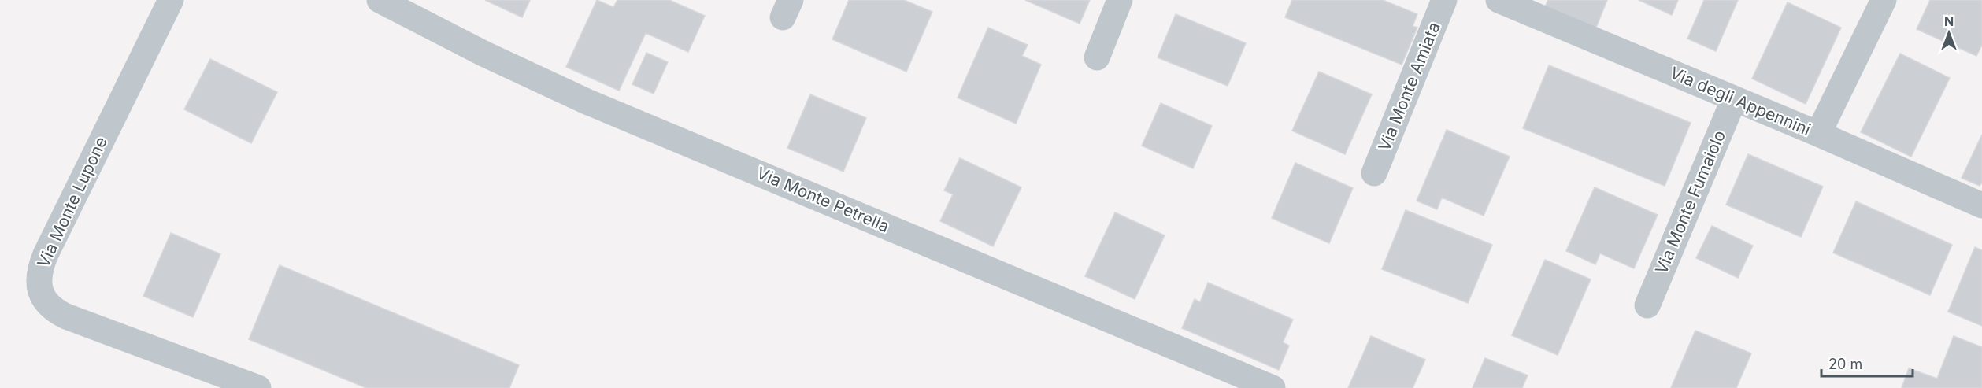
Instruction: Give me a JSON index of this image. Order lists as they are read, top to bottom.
{
  "streets": {
    "street": [
      "Via Monte Amiata",
      "Via degli Appennini",
      "Via Monte Petrella",
      "Via Monte Lupone",
      "Via Monte Fumaiolo"
    ]
  },
  "crossings": [
    ["Via degli Appennini", "Via Monte Fumaiolo"]
  ],
  "scale_bar": "20 m",
  "north": "top"
}
